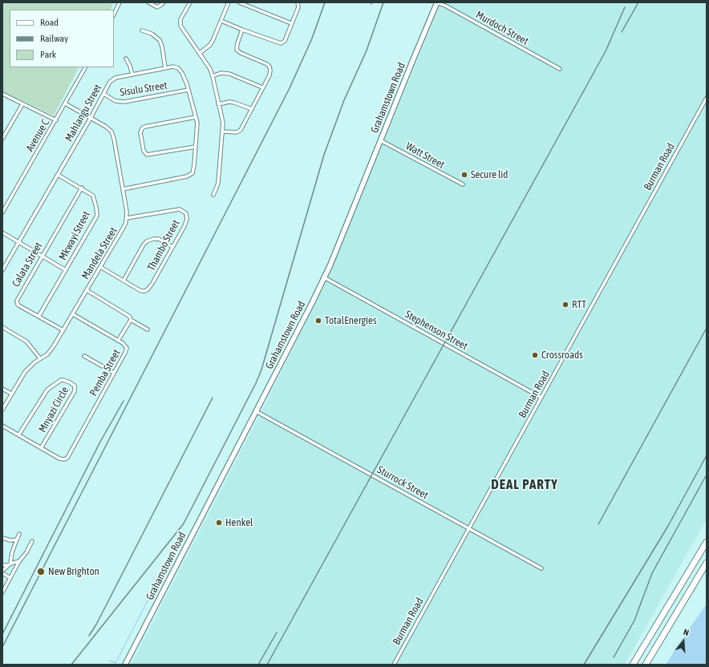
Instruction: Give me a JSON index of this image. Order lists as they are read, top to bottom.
{
  "streets": {
    "main road": ["Grahamstown Road"],
    "street": [
      "Murdoch Street",
      "Sisulu Street",
      "Mahlangu Street",
      "Avenue C",
      "Watt Street",
      "Burman Road",
      "Mkwayi Street",
      "Thambo Street",
      "Mandela Street",
      "Calata Street",
      "Stephenson Street",
      "Pemba Street",
      "Mnyazi Circle",
      "Sturrock Street"
    ]
  },
  "crossings": [
    ["Murdoch Street", "Grahamstown Road"],
    ["Sisulu Street", "Mahlangu Street"],
    ["Grahamstown Road", "Watt Street"],
    ["Grahamstown Road", "Stephenson Street"],
    ["Grahamstown Road", "Sturrock Street"],
    ["Mahlangu Street", "Mkwayi Street"],
    ["Mahlangu Street", "Mandela Street"],
    ["Avenue C", "Mandela Street"],
    ["Burman Road", "Stephenson Street"],
    ["Burman Road", "Sturrock Street"],
    ["Mkwayi Street", "Calata Street"],
    ["Thambo Street", "Mandela Street"],
    ["Mandela Street", "Calata Street"],
    ["Mandela Street", "Pemba Street"],
    ["Pemba Street", "Mnyazi Circle"]
  ],
  "districts": ["DEAL PARTY"],
  "places": [
    "Secure lid",
    "RTT",
    "TotalEnergies",
    "Crossroads",
    "Henkel",
    "New Brighton"
  ],
  "legend": ["Road", "Railway", "Park"],
  "north": "top"
}
